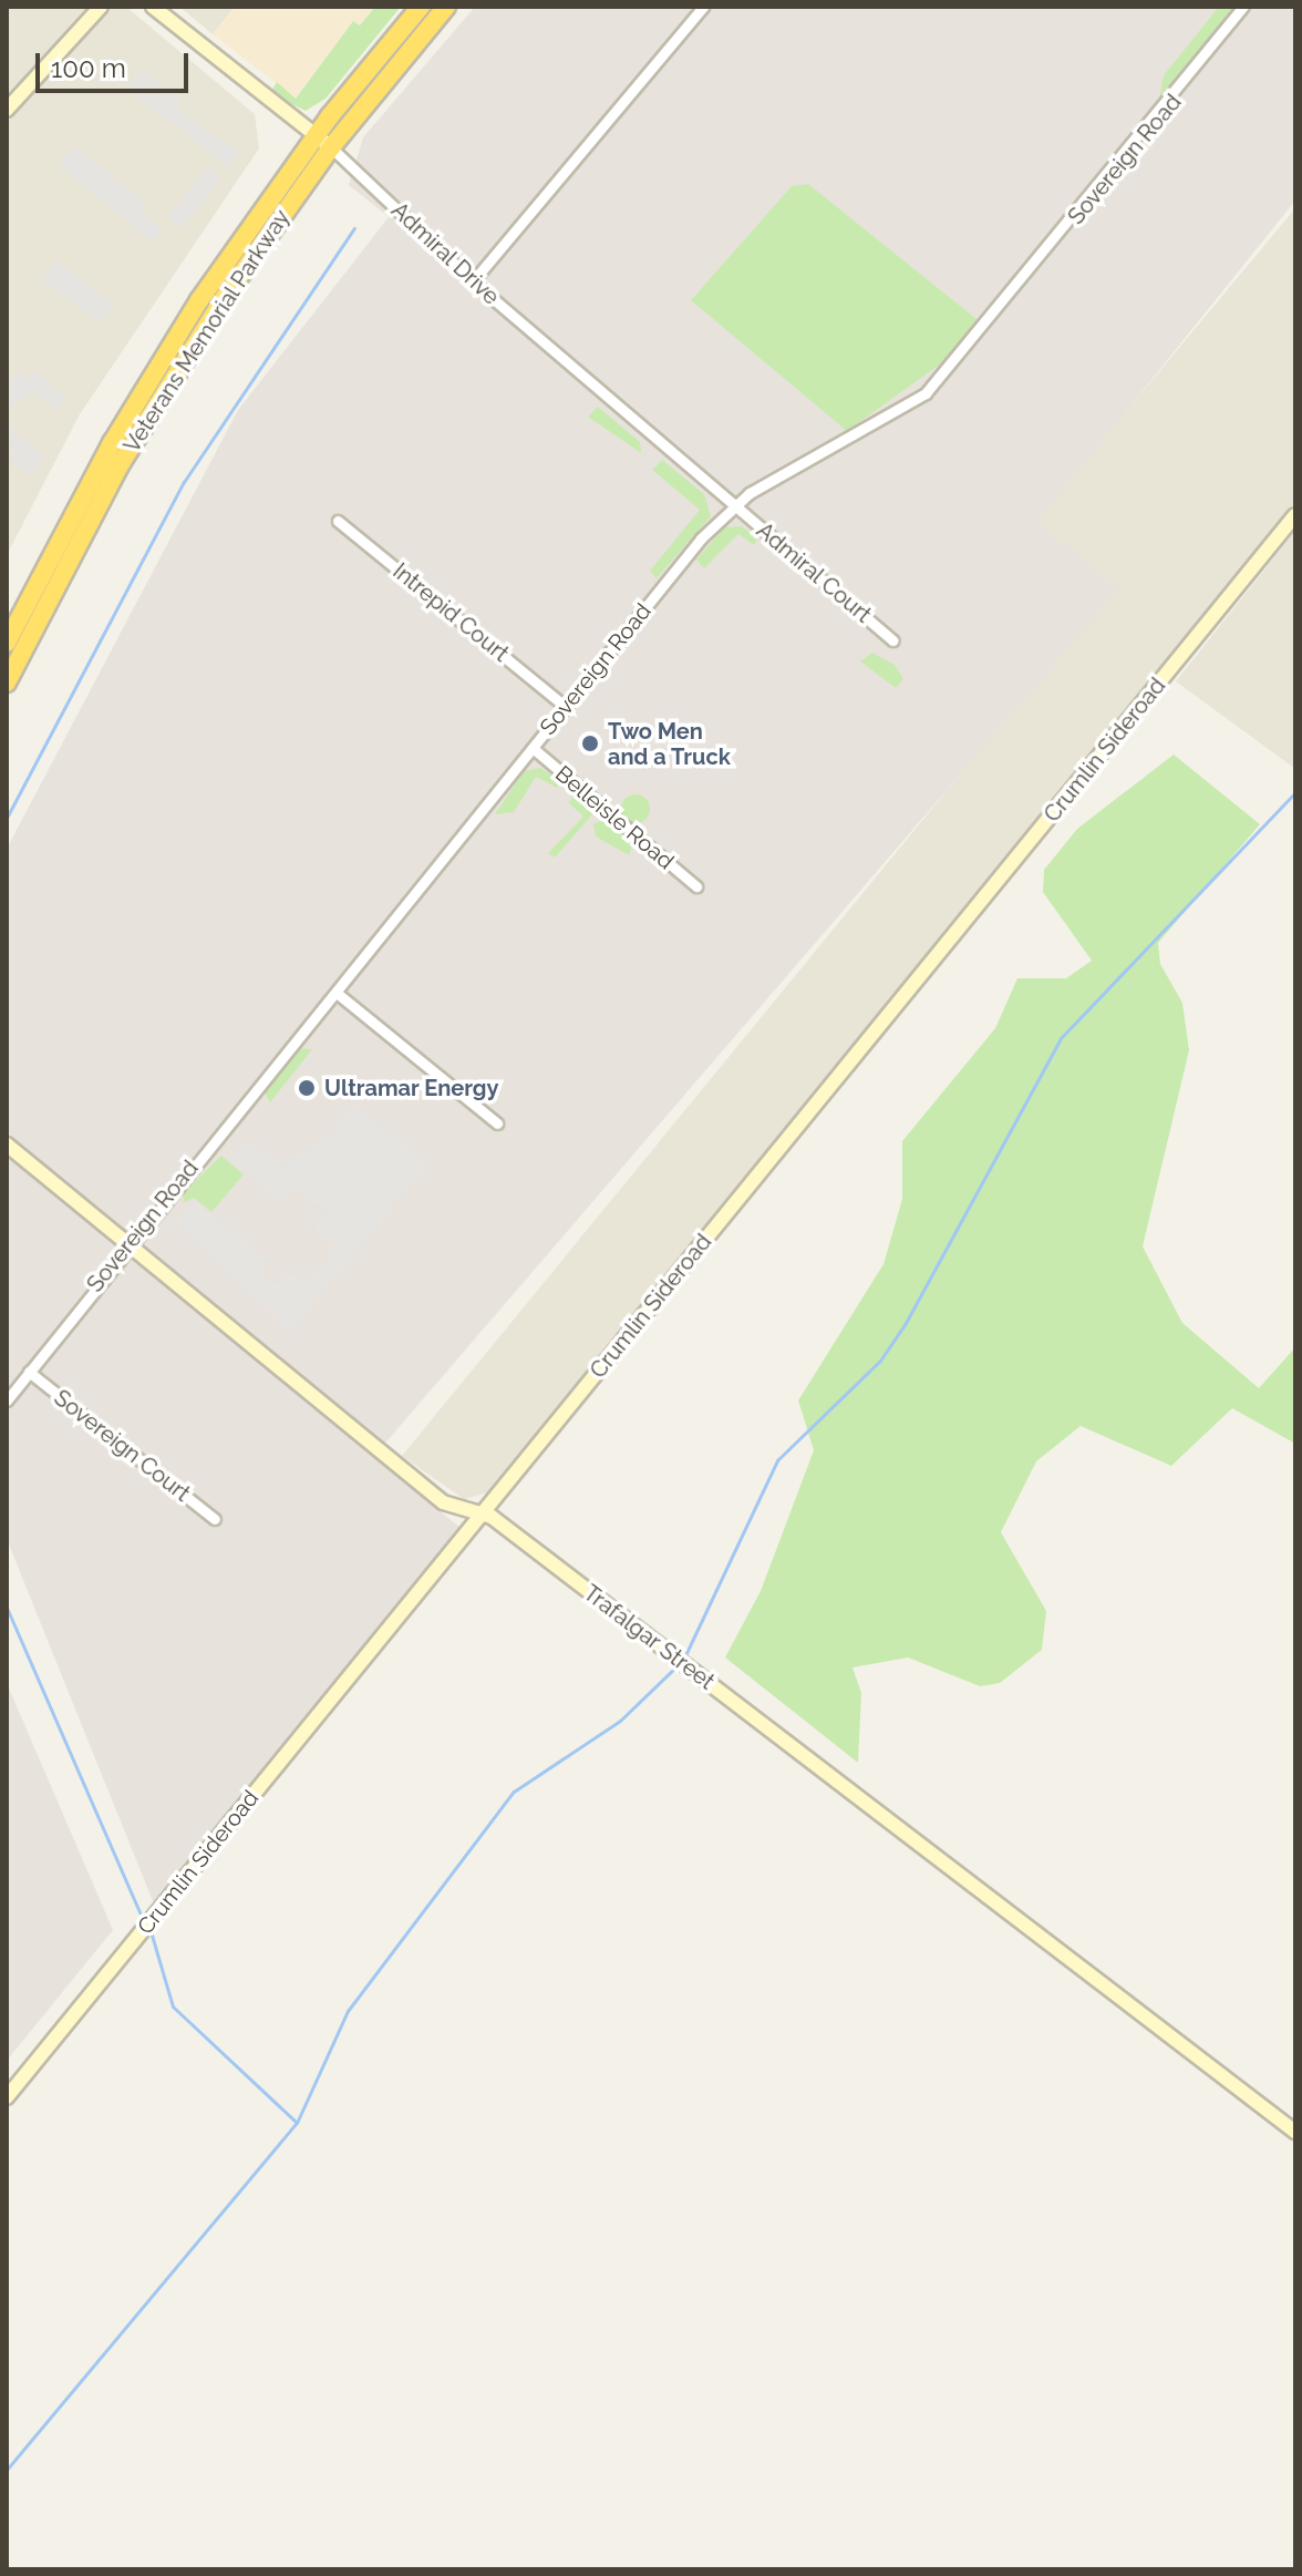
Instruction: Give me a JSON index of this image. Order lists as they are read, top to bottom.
{
  "streets": {
    "highway": ["Veterans Memorial Parkway"],
    "street": [
      "Sovereign Road",
      "Admiral Drive",
      "Admiral Court",
      "Intrepid Court",
      "Crumlin Sideroad",
      "Belleisle Road",
      "Sovereign Court",
      "Trafalgar Street"
    ]
  },
  "crossings": [
    ["Sovereign Road", "Admiral Drive"],
    ["Sovereign Road", "Admiral Court"],
    ["Sovereign Road", "Intrepid Court"],
    ["Sovereign Road", "Belleisle Road"],
    ["Sovereign Road", "Sovereign Court"],
    ["Sovereign Road", "Trafalgar Street"],
    ["Admiral Drive", "Veterans Memorial Parkway"],
    ["Admiral Drive", "Admiral Court"],
    ["Crumlin Sideroad", "Trafalgar Street"]
  ],
  "places": ["Two Men and a Truck", "Ultramar Energy"],
  "scale_bar": "100 m"
}
